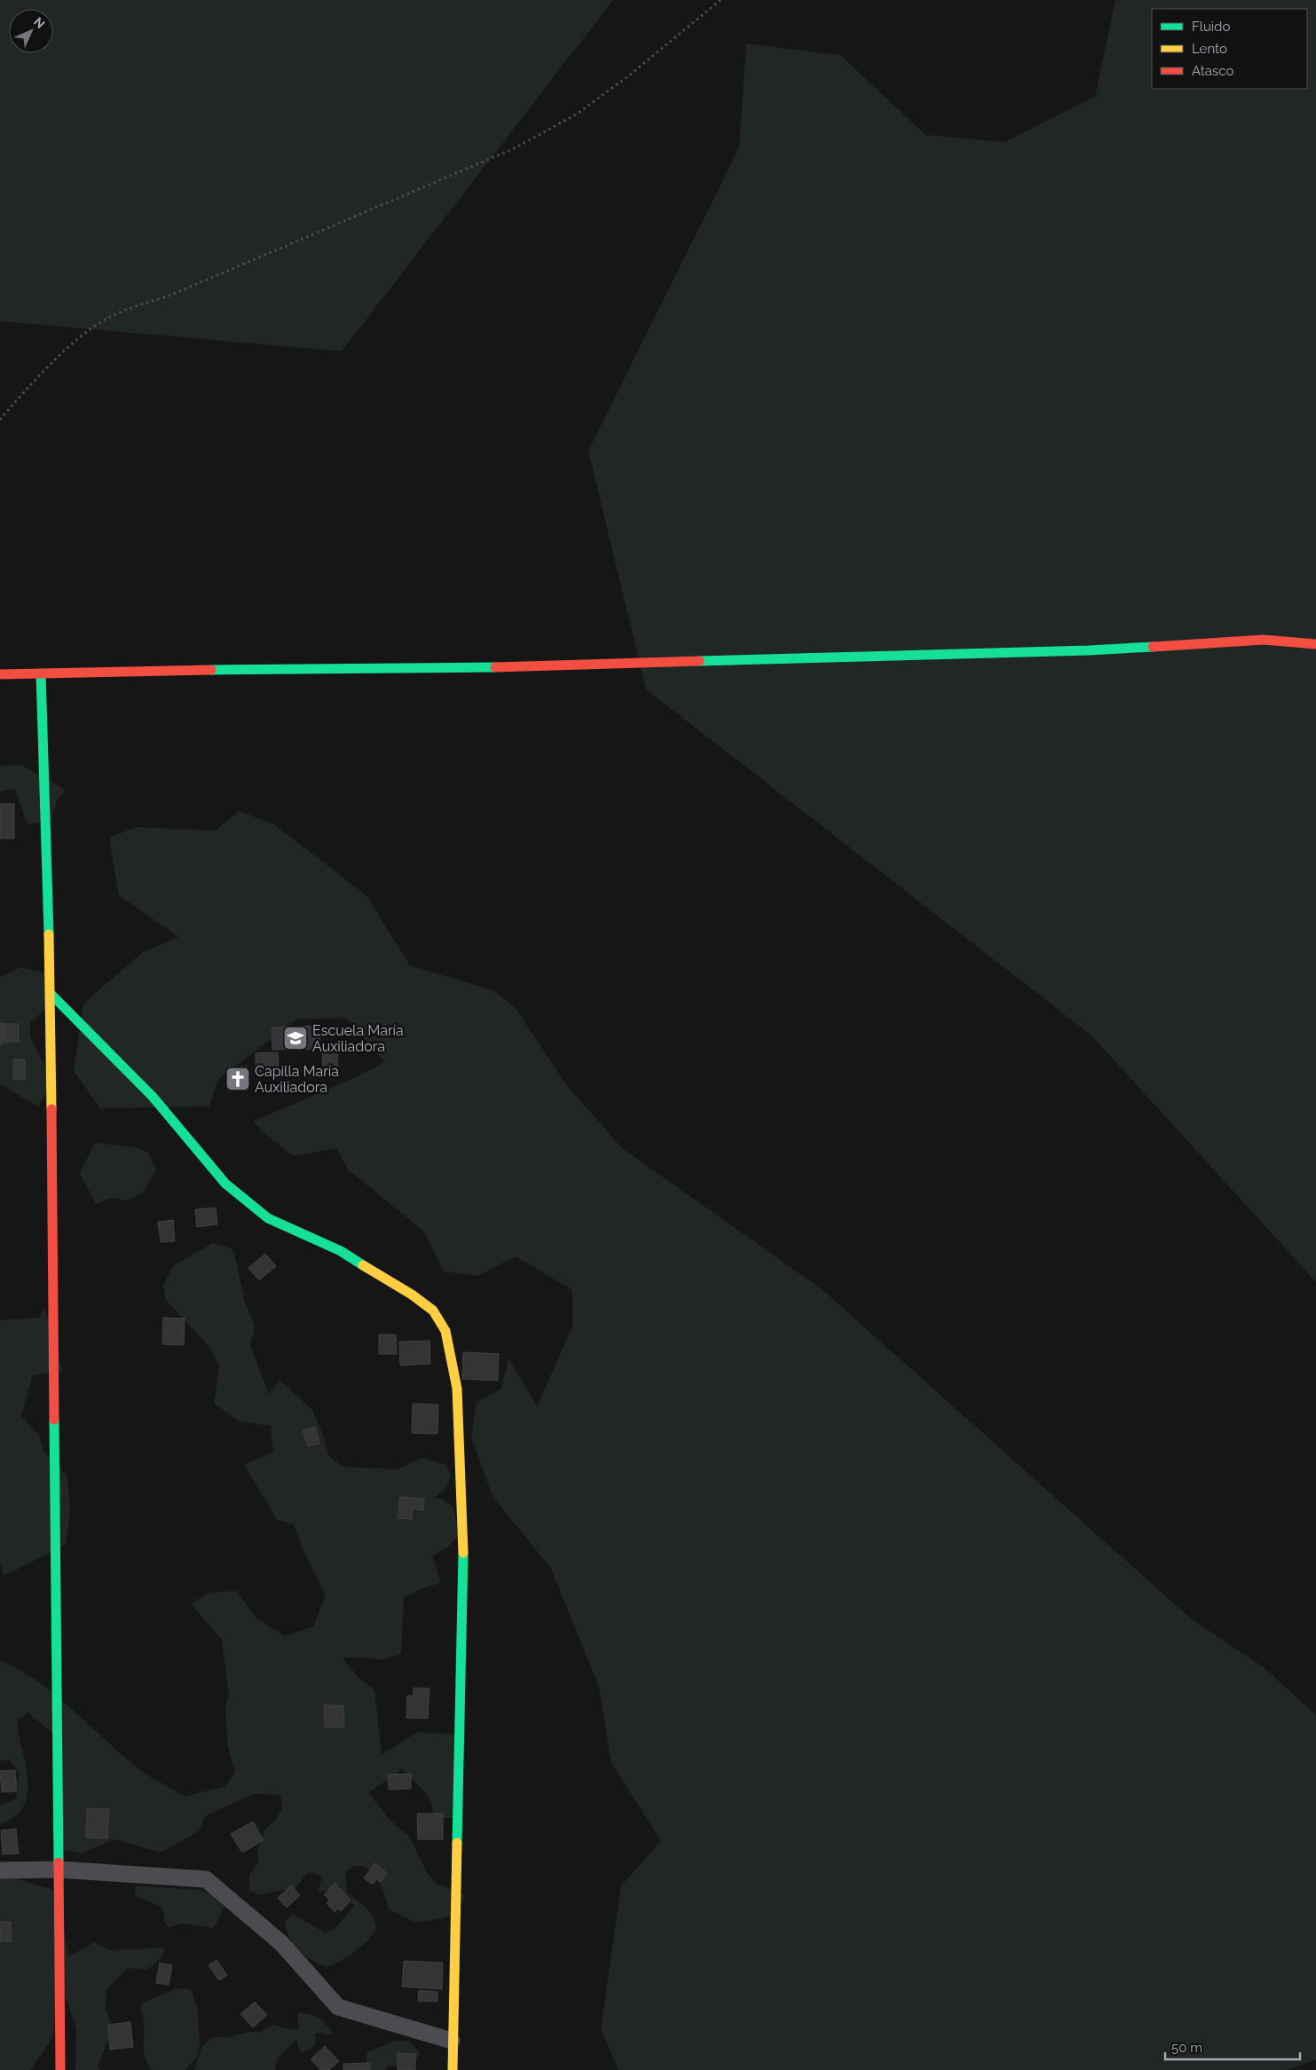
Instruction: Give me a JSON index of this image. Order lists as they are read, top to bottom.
{
  "places": {
    "school or university": ["Escuela María Auxiliadora"],
    "church": ["Capilla María Auxiliadora"]
  },
  "legend": ["Fluido", "Lento", "Atasco"],
  "scale_bar": "50 m",
  "north": "top right"
}
